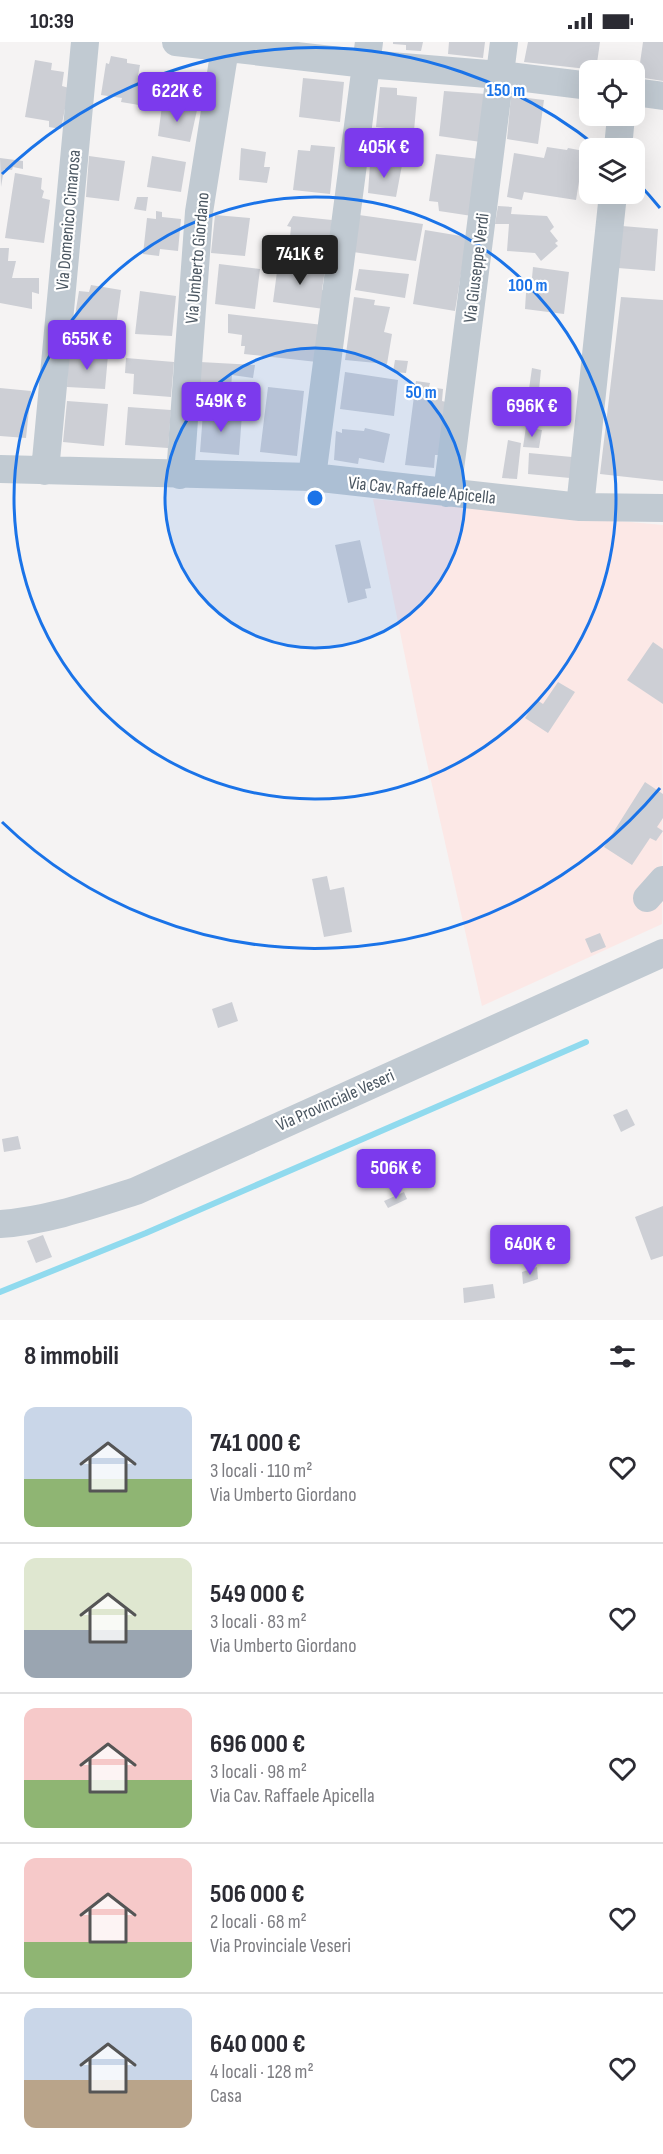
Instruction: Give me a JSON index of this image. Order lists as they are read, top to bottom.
{
  "streets": {
    "street": [
      "Via Domenico Cimarosa",
      "Via Umberto Giordano",
      "Via Giuseppe Verdi",
      "Via Cav. Raffaele Apicella",
      "Via Provinciale Veseri"
    ]
  },
  "crossings": [
    ["Via Domenico Cimarosa", "Via Cav. Raffaele Apicella"],
    ["Via Umberto Giordano", "Via Cav. Raffaele Apicella"],
    ["Via Giuseppe Verdi", "Via Cav. Raffaele Apicella"]
  ],
  "page": {
    "status": "10:39",
    "price": [
      "622K €",
      "405K €",
      "741K €",
      "655K €",
      "549K €",
      "696K €",
      "506K €",
      "640K €"
    ],
    "heading": "8 immobili",
    "list": [
      {
        "name": "741 000 €",
        "note": "3 locali · 110 m² · Via Umberto Giordano"
      },
      {
        "name": "549 000 €",
        "note": "3 locali · 83 m² · Via Umberto Giordano"
      },
      {
        "name": "696 000 €",
        "note": "3 locali · 98 m² · Via Cav. Raffaele Apicella"
      },
      {
        "name": "506 000 €",
        "note": "2 locali · 68 m² · Via Provinciale Veseri"
      },
      {
        "name": "640 000 €",
        "note": "4 locali · 128 m² · Casa"
      }
    ]
  },
  "rings": ["150 m", "100 m", "50 m"]
}
